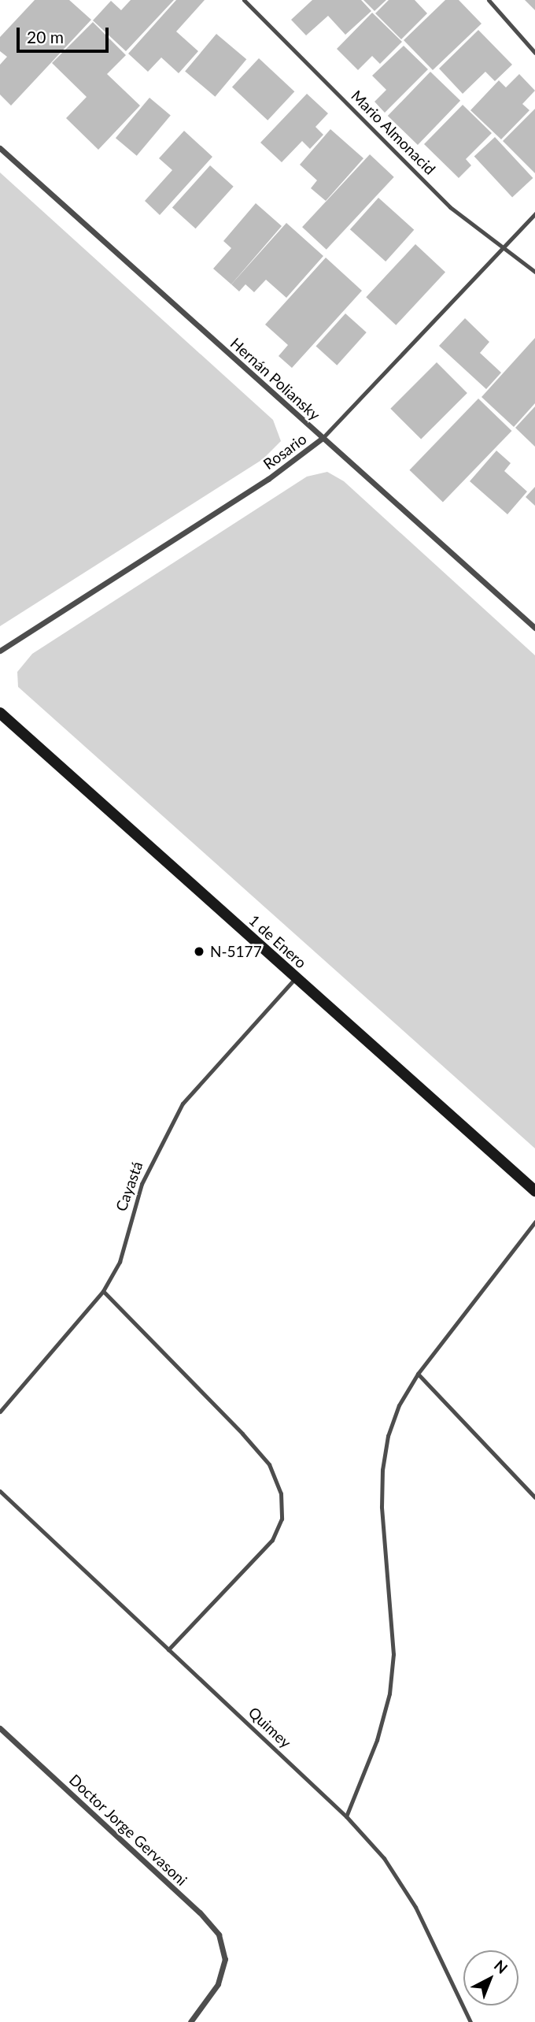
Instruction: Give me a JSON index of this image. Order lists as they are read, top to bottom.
{
  "streets": {
    "main road": ["1 de Enero"],
    "street": ["Hernán Poliansky", "Rosario", "Doctor Jorge Gervasoni"],
    "lane": ["Mario Almonacid", "Cayastá", "Quimey"]
  },
  "crossings": [
    ["Mario Almonacid", "Rosario"],
    ["Hernán Poliansky", "Rosario"],
    ["1 de Enero", "Cayastá"]
  ],
  "places": ["N-5177"],
  "scale_bar": "20 m",
  "north": "top right"
}
